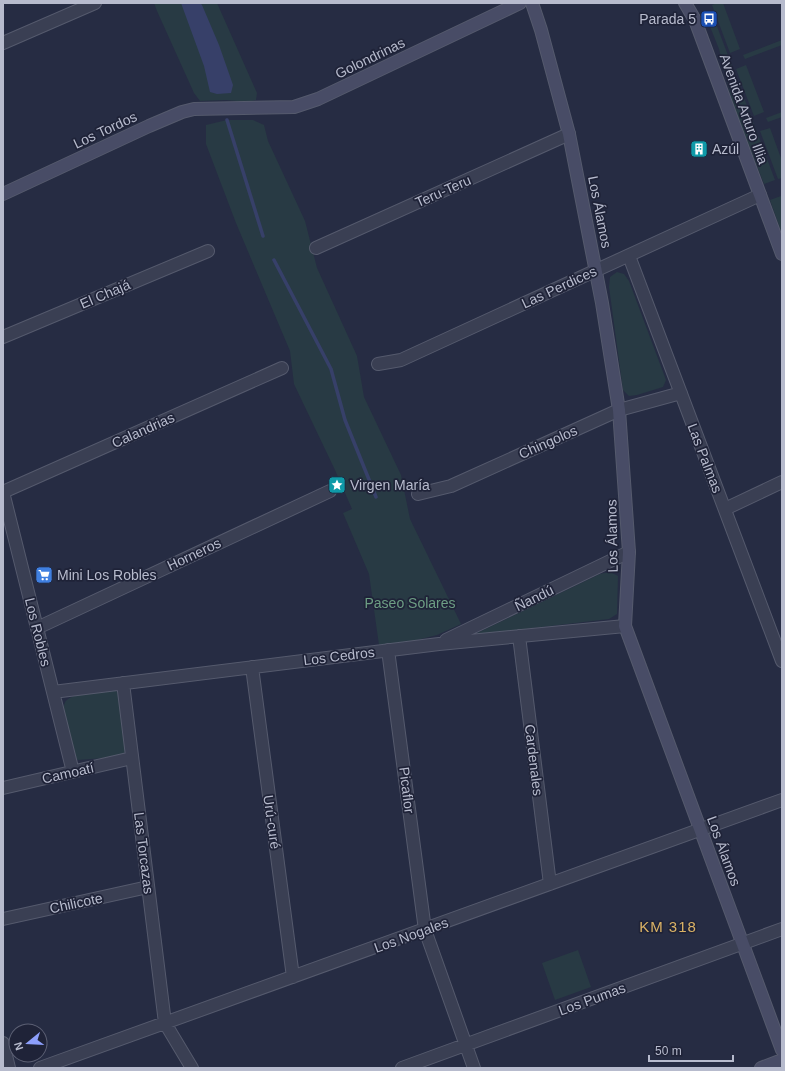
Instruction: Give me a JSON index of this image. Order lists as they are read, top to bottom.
{
  "streets": {
    "street": [
      "Golondrinas",
      "Avenida Arturo Illia",
      "Los Tordos",
      "Teru-Teru",
      "Los Álamos",
      "Las Perdices",
      "El Chajá",
      "Calandrias",
      "Chingolos",
      "Las Palmas",
      "Horneros",
      "Ñandú",
      "Los Robles",
      "Los Cedros",
      "Cardenales",
      "Camoatí",
      "Picaflor",
      "Urú-curé",
      "Las Torcazas",
      "Chilicote",
      "Los Nogales",
      "Los Pumas"
    ]
  },
  "crossings": [
    ["Golondrinas", "Los Tordos"],
    ["Avenida Arturo Illia", "Las Perdices"],
    ["Teru-Teru", "Los Álamos"],
    ["Los Álamos", "Las Perdices"],
    ["Los Álamos", "Chingolos"],
    ["Los Álamos", "Ñandú"],
    ["Los Álamos", "Los Cedros"],
    ["Los Álamos", "Los Nogales"],
    ["Los Álamos", "Los Pumas"],
    ["Las Perdices", "Las Palmas"],
    ["Calandrias", "Los Robles"],
    ["Chingolos", "Las Palmas"],
    ["Horneros", "Los Robles"],
    ["Ñandú", "Los Cedros"],
    ["Los Robles", "Los Cedros"],
    ["Los Robles", "Camoatí"],
    ["Los Cedros", "Cardenales"],
    ["Los Cedros", "Picaflor"],
    ["Los Cedros", "Urú-curé"],
    ["Los Cedros", "Las Torcazas"],
    ["Cardenales", "Los Nogales"],
    ["Camoatí", "Las Torcazas"],
    ["Picaflor", "Los Nogales"],
    ["Picaflor", "Los Pumas"],
    ["Urú-curé", "Los Nogales"],
    ["Las Torcazas", "Chilicote"],
    ["Las Torcazas", "Los Nogales"]
  ],
  "districts": ["KM 318"],
  "parks": ["Paseo Solares"],
  "places": {
    "bus stop": ["Parada 5"],
    "building": ["Azúl"],
    "place": ["Virgen María"],
    "supermarket": ["Mini Los Robles"]
  },
  "scale_bar": "50 m",
  "north": "left"
}
